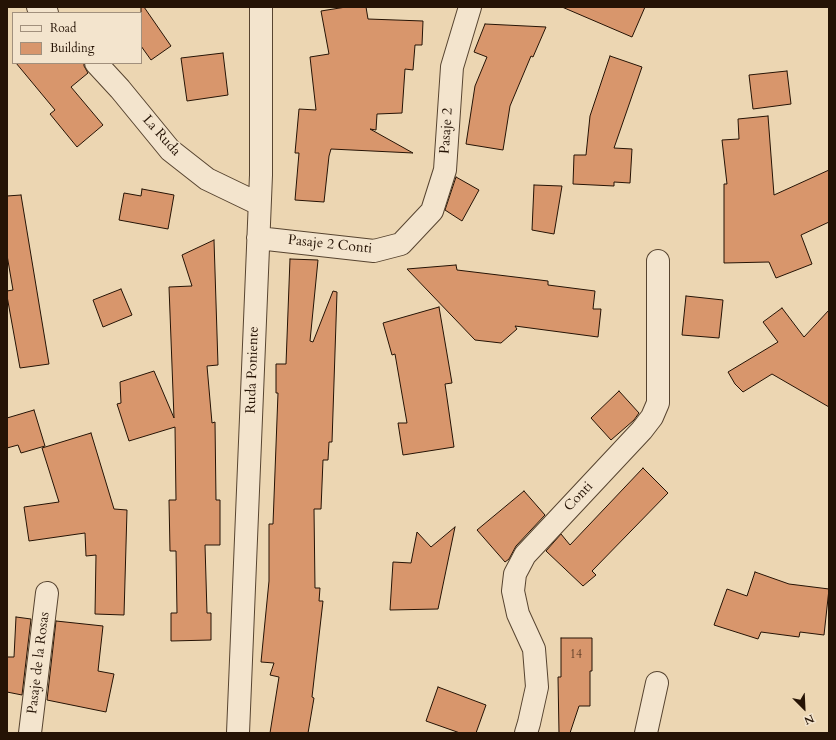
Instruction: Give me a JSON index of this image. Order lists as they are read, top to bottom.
{
  "streets": {
    "street": [
      "Pasaje 2",
      "La Ruda",
      "Pasaje 2 Conti",
      "Ruda Poniente",
      "Conti",
      "Pasaje de la Rosas"
    ]
  },
  "crossings": [
    ["Pasaje 2", "Pasaje 2 Conti"],
    ["La Ruda", "Ruda Poniente"],
    ["Pasaje 2 Conti", "Ruda Poniente"]
  ],
  "house_numbers": ["14"],
  "legend": ["Road", "Building"],
  "north": "bottom right"
}
